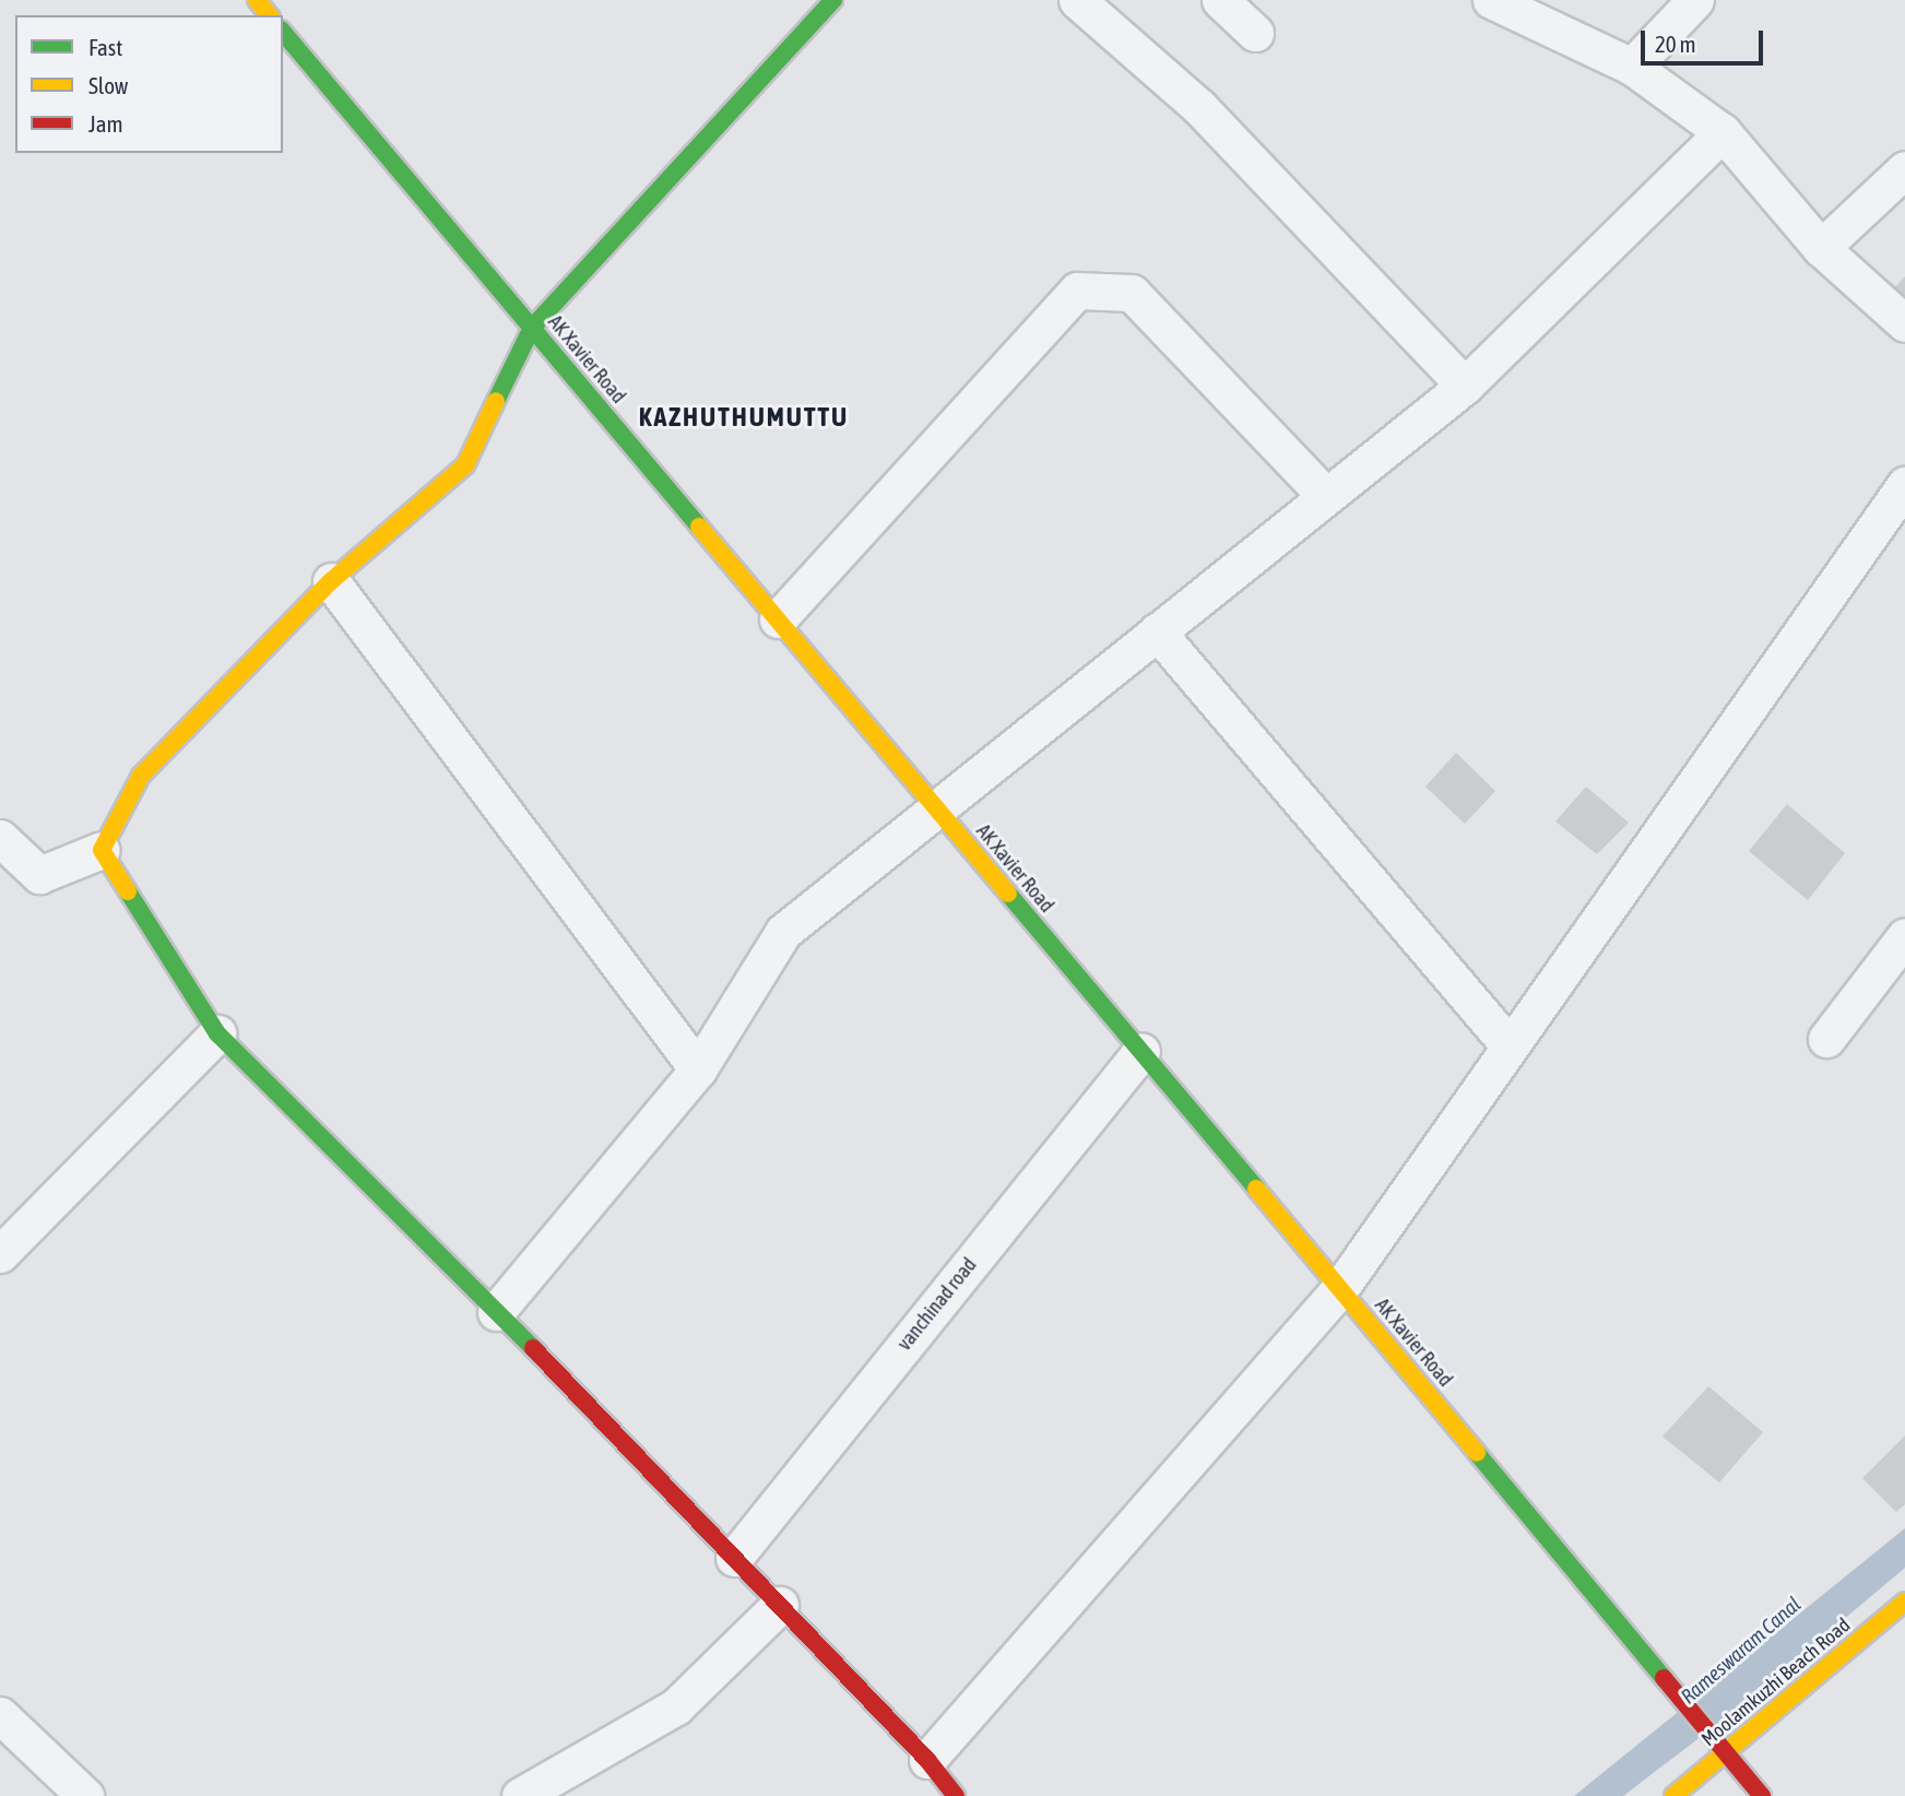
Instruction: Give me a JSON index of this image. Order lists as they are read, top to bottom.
{
  "streets": {
    "street": ["AK Xavier Road", "vanchinad road", "Moolamkuzhi Beach Road"]
  },
  "crossings": [
    ["AK Xavier Road", "vanchinad road"],
    ["AK Xavier Road", "Moolamkuzhi Beach Road"]
  ],
  "districts": ["KAZHUTHUMUTTU"],
  "water": ["Rameswaram Canal"],
  "legend": ["Fast", "Slow", "Jam"],
  "scale_bar": "20 m"
}
